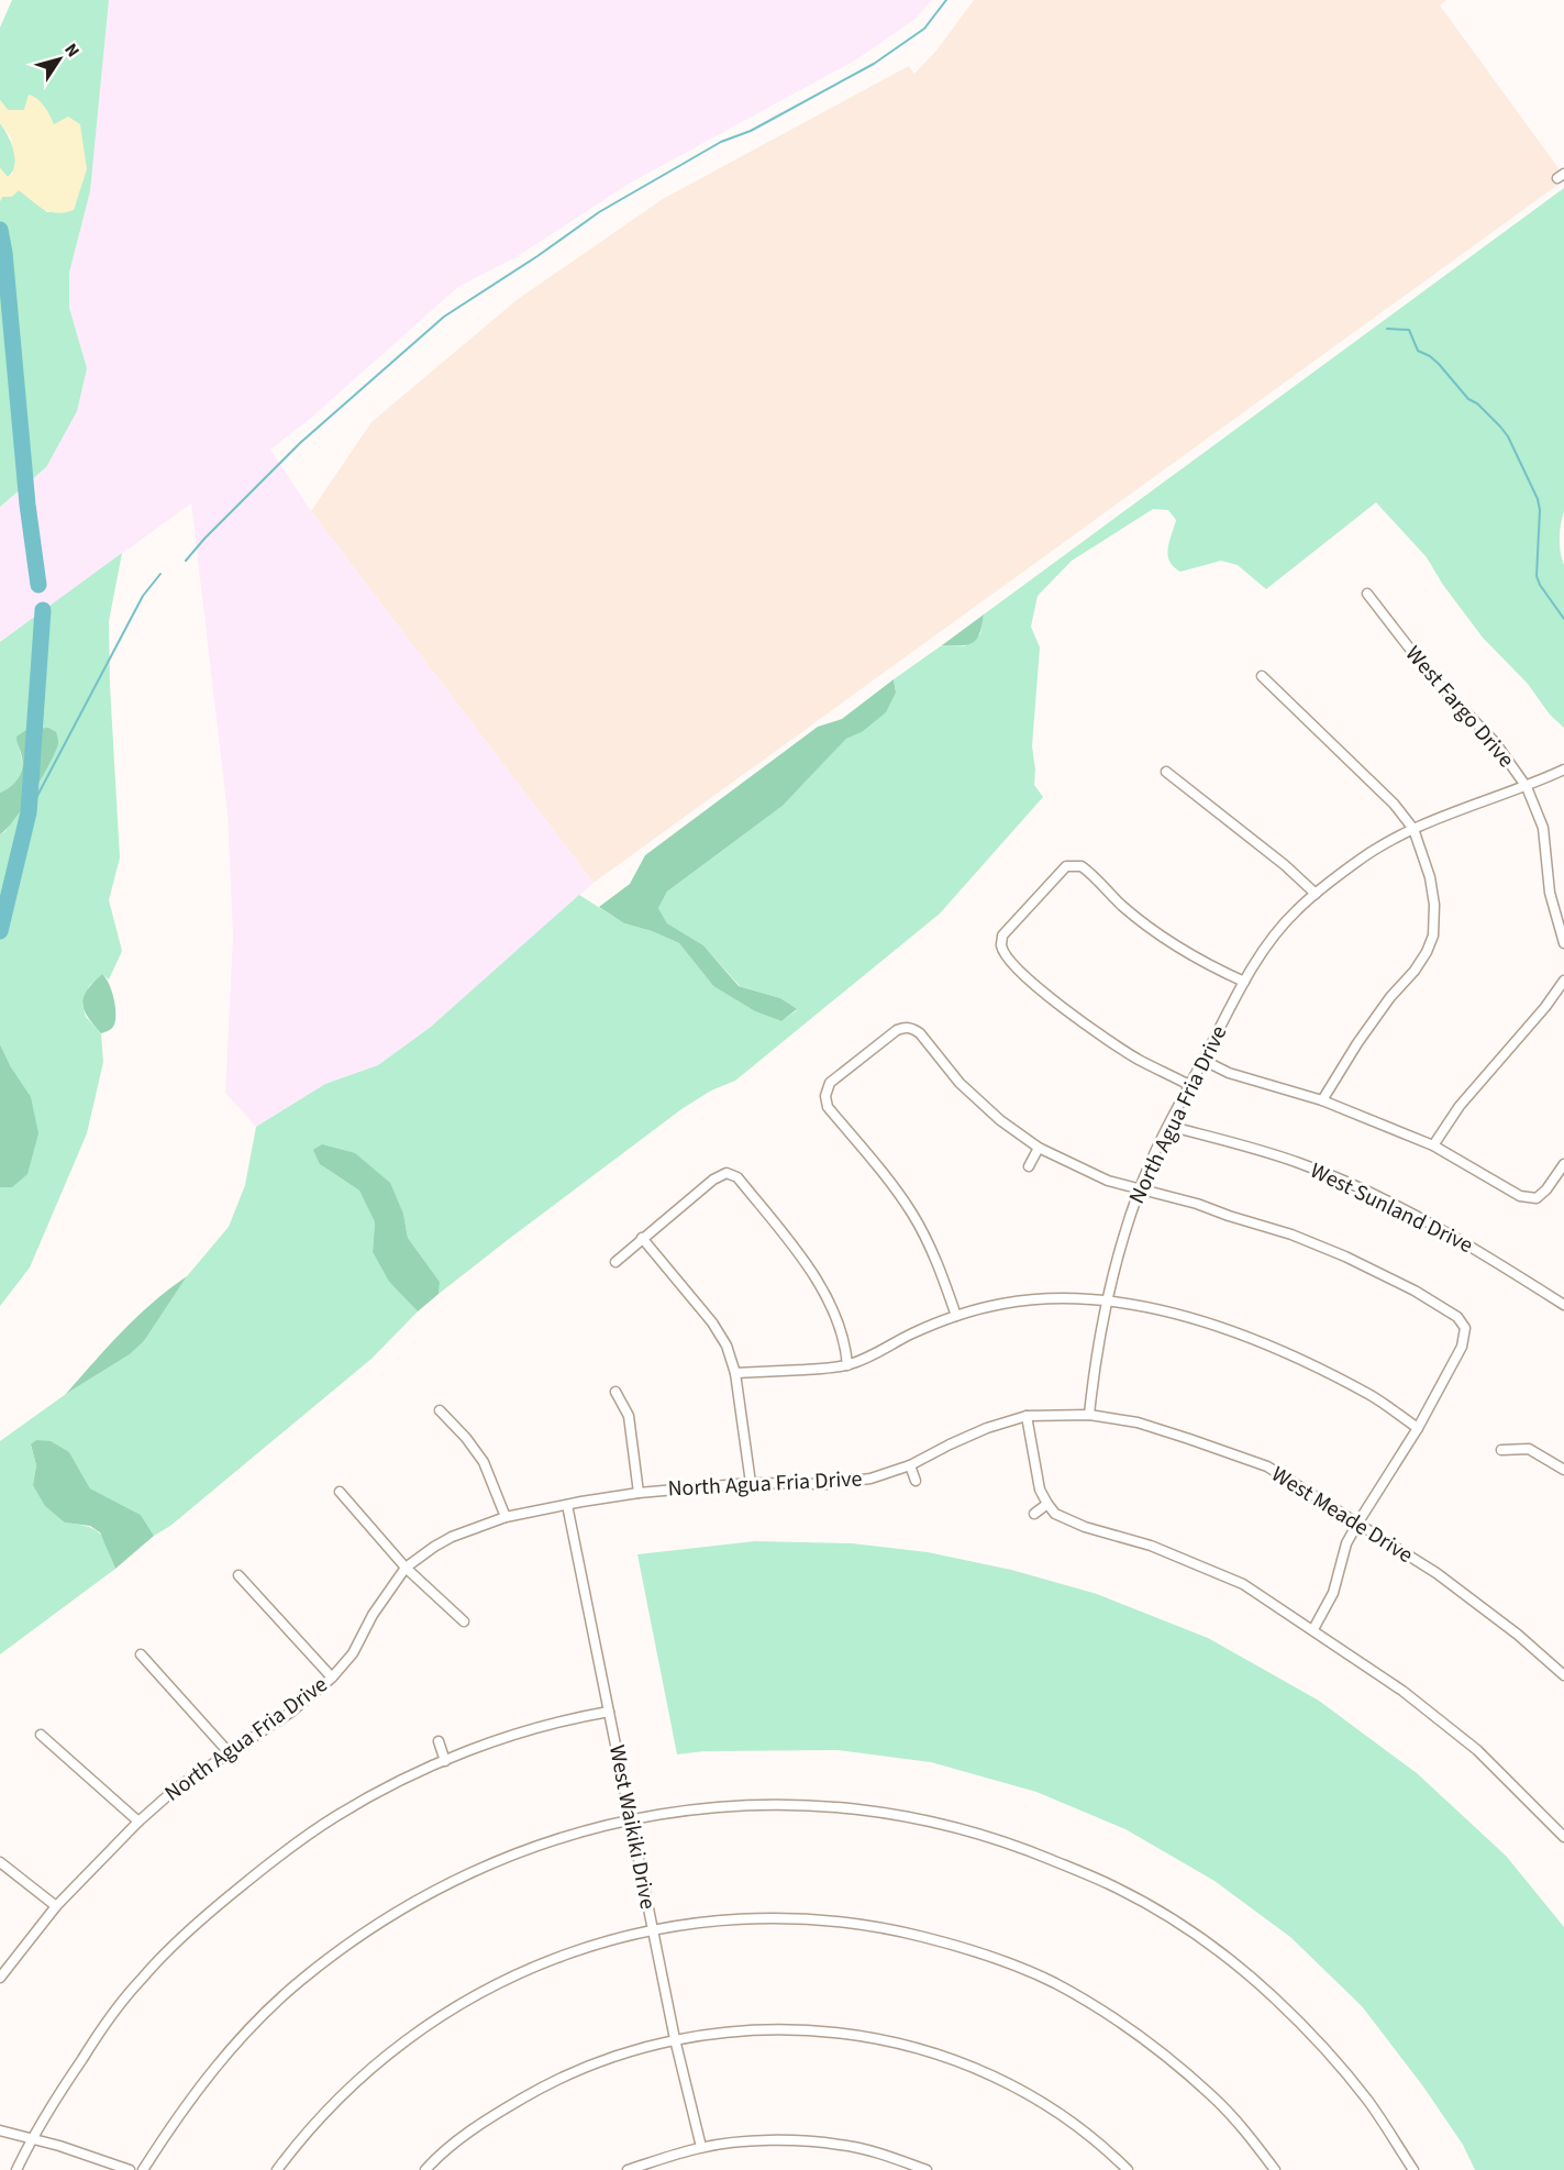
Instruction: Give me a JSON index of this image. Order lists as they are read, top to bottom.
{
  "streets": {
    "street": [
      "West Fargo Drive",
      "North Agua Fria Drive",
      "West Sunland Drive",
      "West Meade Drive",
      "West Waikiki Drive"
    ]
  },
  "crossings": [
    ["West Fargo Drive", "North Agua Fria Drive"],
    ["North Agua Fria Drive", "West Sunland Drive"],
    ["North Agua Fria Drive", "West Meade Drive"],
    ["North Agua Fria Drive", "West Waikiki Drive"]
  ],
  "north": "top right"
}
